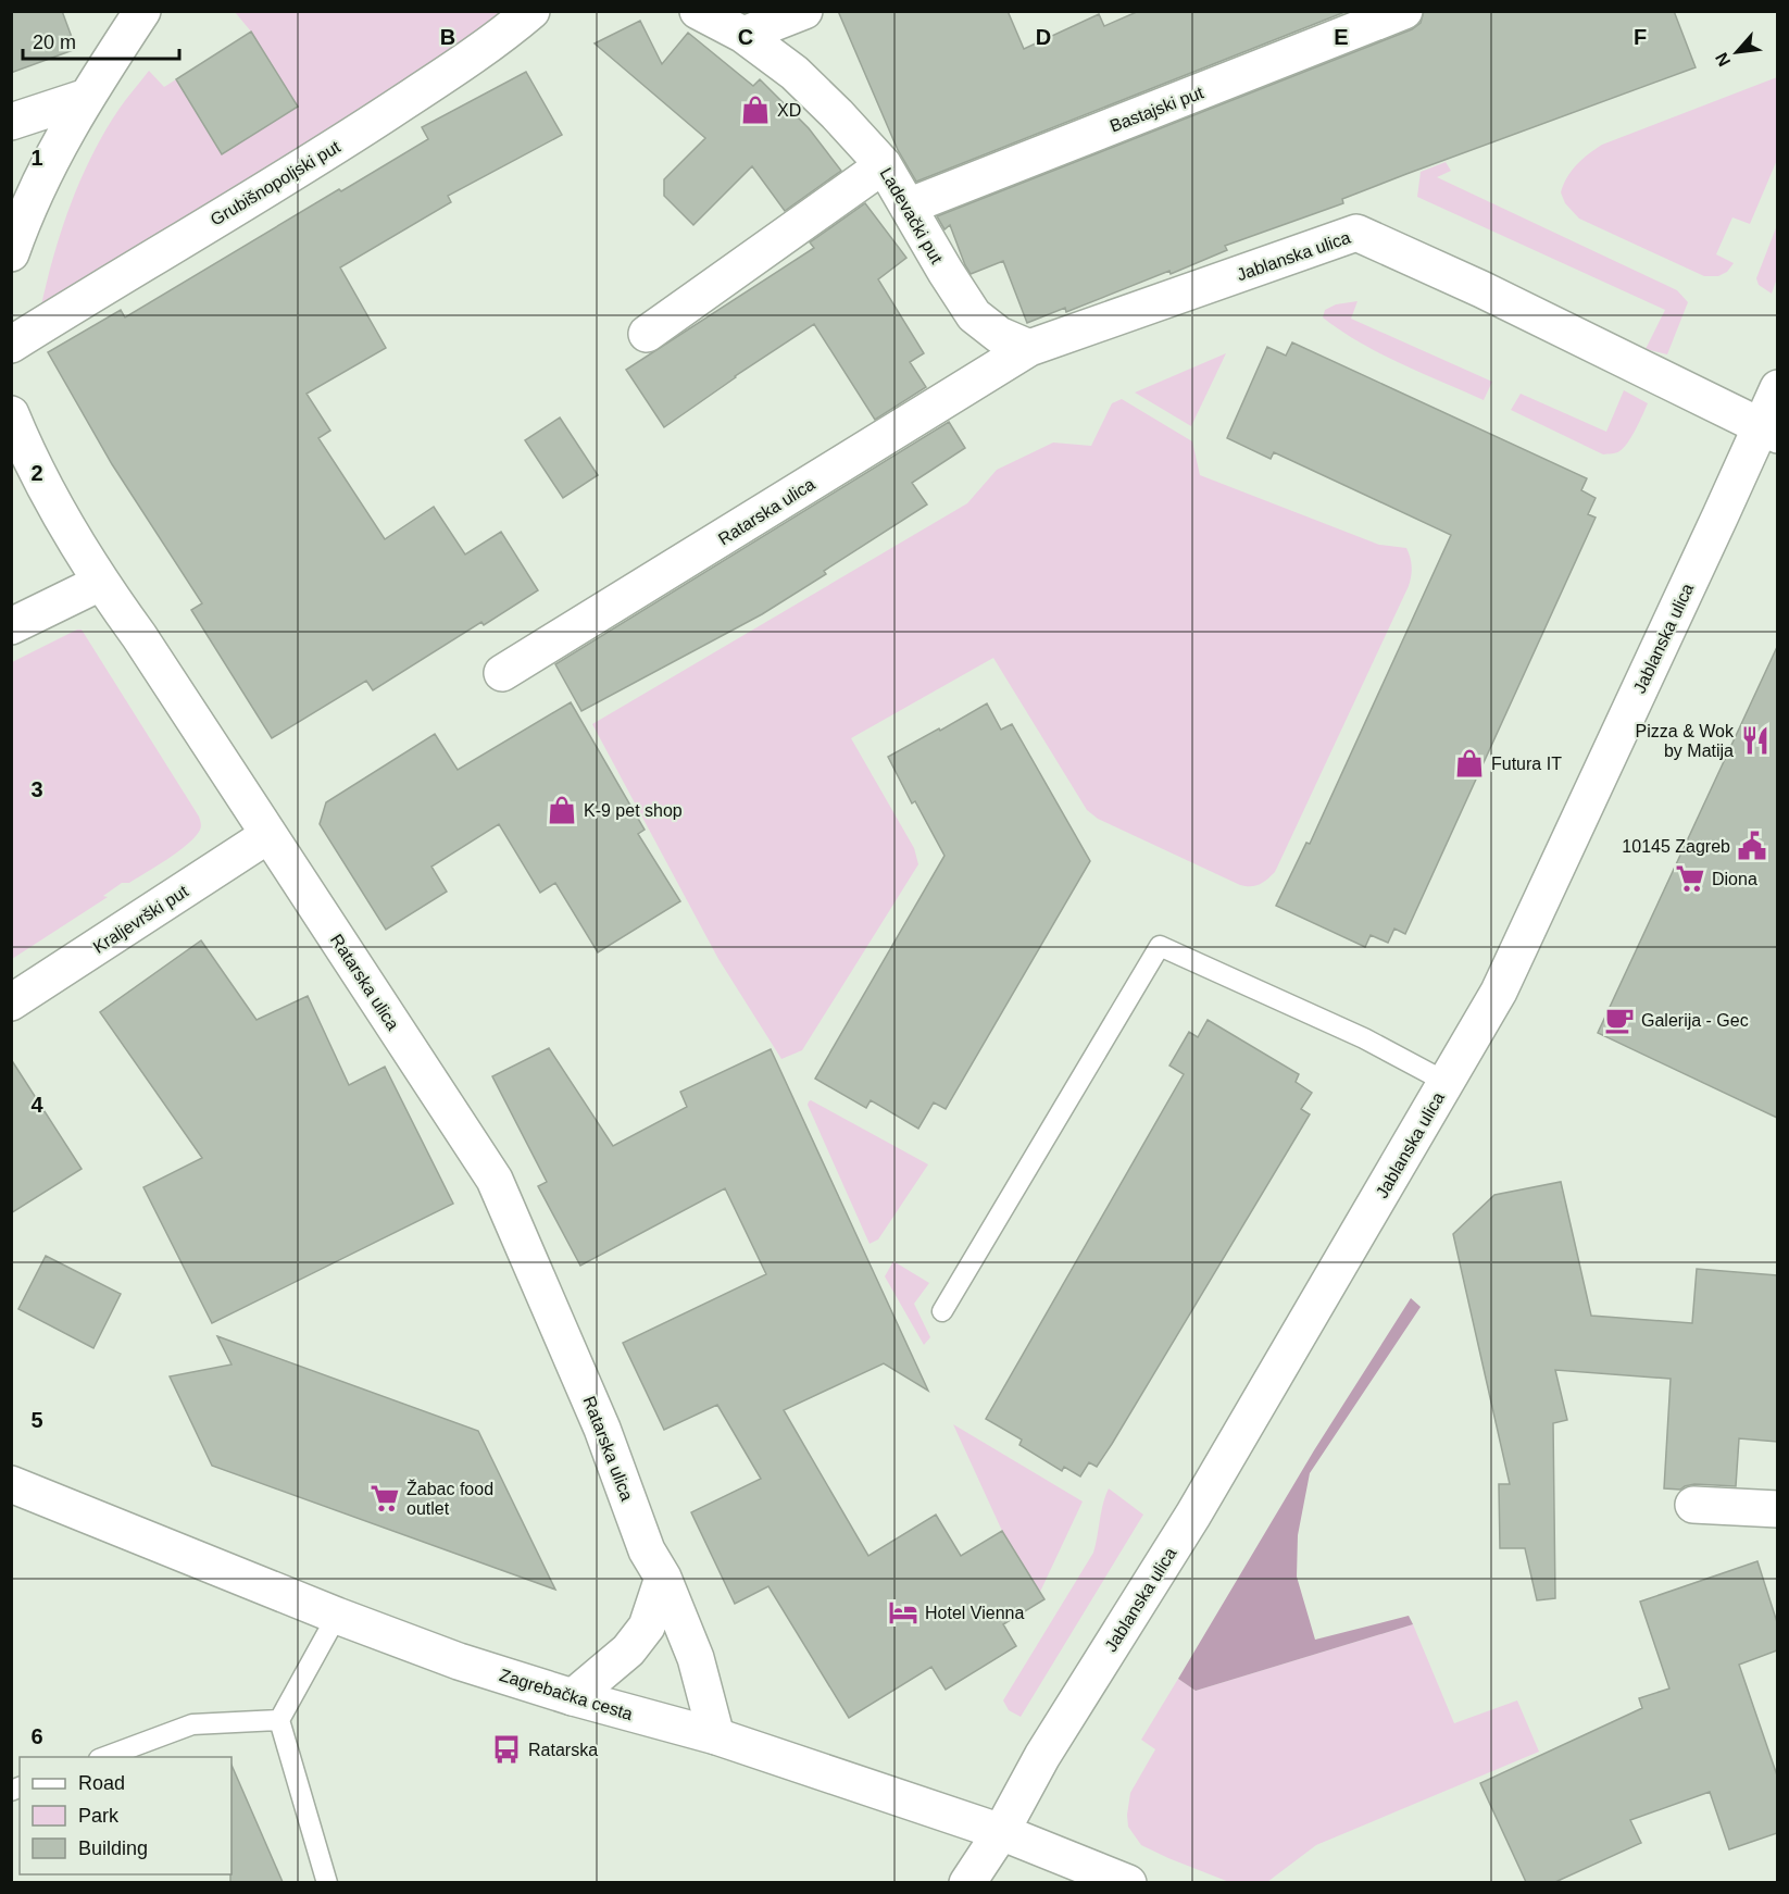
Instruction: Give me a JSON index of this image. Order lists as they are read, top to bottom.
{
  "streets": {
    "street": [
      "Bastajski put",
      "Grubišnopoljski put",
      "Ladevački put",
      "Jablanska ulica",
      "Ratarska ulica",
      "Kraljevrški put",
      "Zagrebačka cesta"
    ]
  },
  "crossings": [
    ["Bastajski put", "Ladevački put"],
    ["Ladevački put", "Jablanska ulica"],
    ["Ladevački put", "Ratarska ulica"],
    ["Jablanska ulica", "Ratarska ulica"],
    ["Jablanska ulica", "Zagrebačka cesta"],
    ["Ratarska ulica", "Kraljevrški put"],
    ["Ratarska ulica", "Zagrebačka cesta"]
  ],
  "places": {
    "shop": ["XD", "Futura IT", "K-9 pet shop"],
    "restaurant": ["Pizza & Wok by Matija"],
    "public building": ["10145 Zagreb"],
    "supermarket": ["Diona", "Žabac food outlet"],
    "cafe": ["Galerija - Gec"],
    "hotel": ["Hotel Vienna"],
    "bus stop": ["Ratarska"]
  },
  "legend": ["Road", "Park", "Building"],
  "scale_bar": "20 m",
  "north": "bottom left",
  "grid": {
    "columns": [
      "B",
      "C",
      "D",
      "E",
      "F"
    ],
    "rows": [
      "1",
      "2",
      "3",
      "4",
      "5",
      "6"
    ]
  }
}
